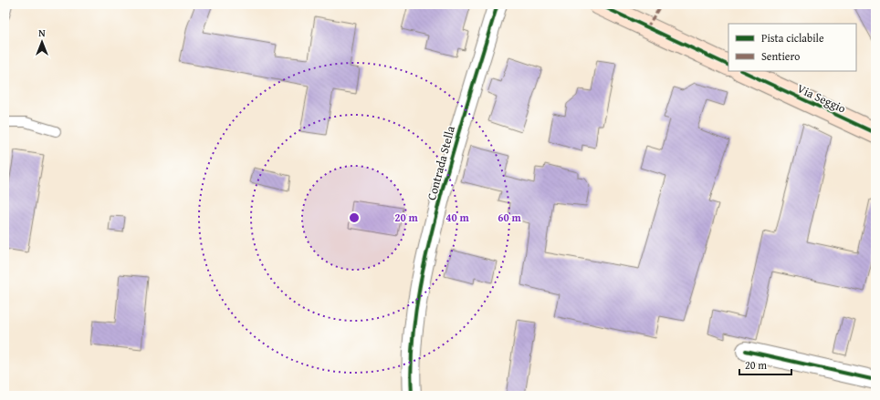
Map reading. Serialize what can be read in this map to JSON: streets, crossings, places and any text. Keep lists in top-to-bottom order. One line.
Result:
{"streets":{"street":["Via Seggio","Contrada Stella"]},"legend":["Pista ciclabile","Sentiero"],"scale_bar":"20 m","north":"top","rings":["20 m","40 m","60 m"]}
